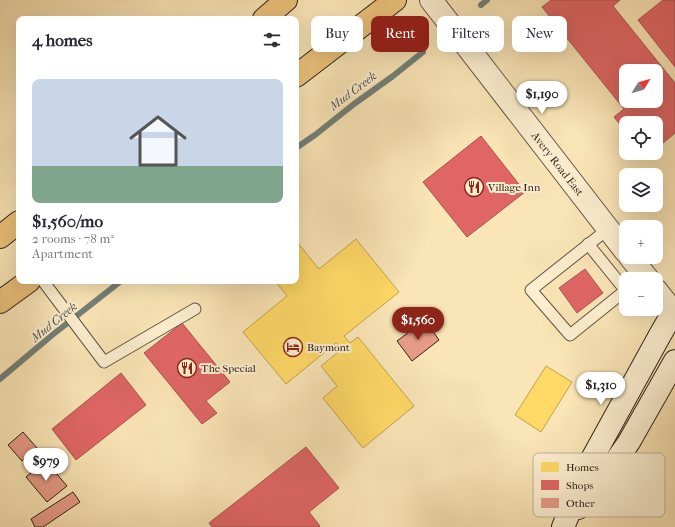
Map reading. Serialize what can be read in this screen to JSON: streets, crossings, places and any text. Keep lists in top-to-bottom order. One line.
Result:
{"streets":{"main road":["Avery Road East"]},"water":["Mud Creek"],"places":{"restaurant":["Village Inn","The Special"],"hotel":["Baymont"]},"legend":["Homes","Shops","Other"],"north":"top right","page":{"chip":["Buy","Rent","Filters","New"],"heading":"4 homes","map_buttons":["+","−"],"list":[{"name":"$1,560/mo","note":"2 rooms · 78 m² · Apartment"}],"price":["$1,190","$1,560","$1,310","$979"]}}
